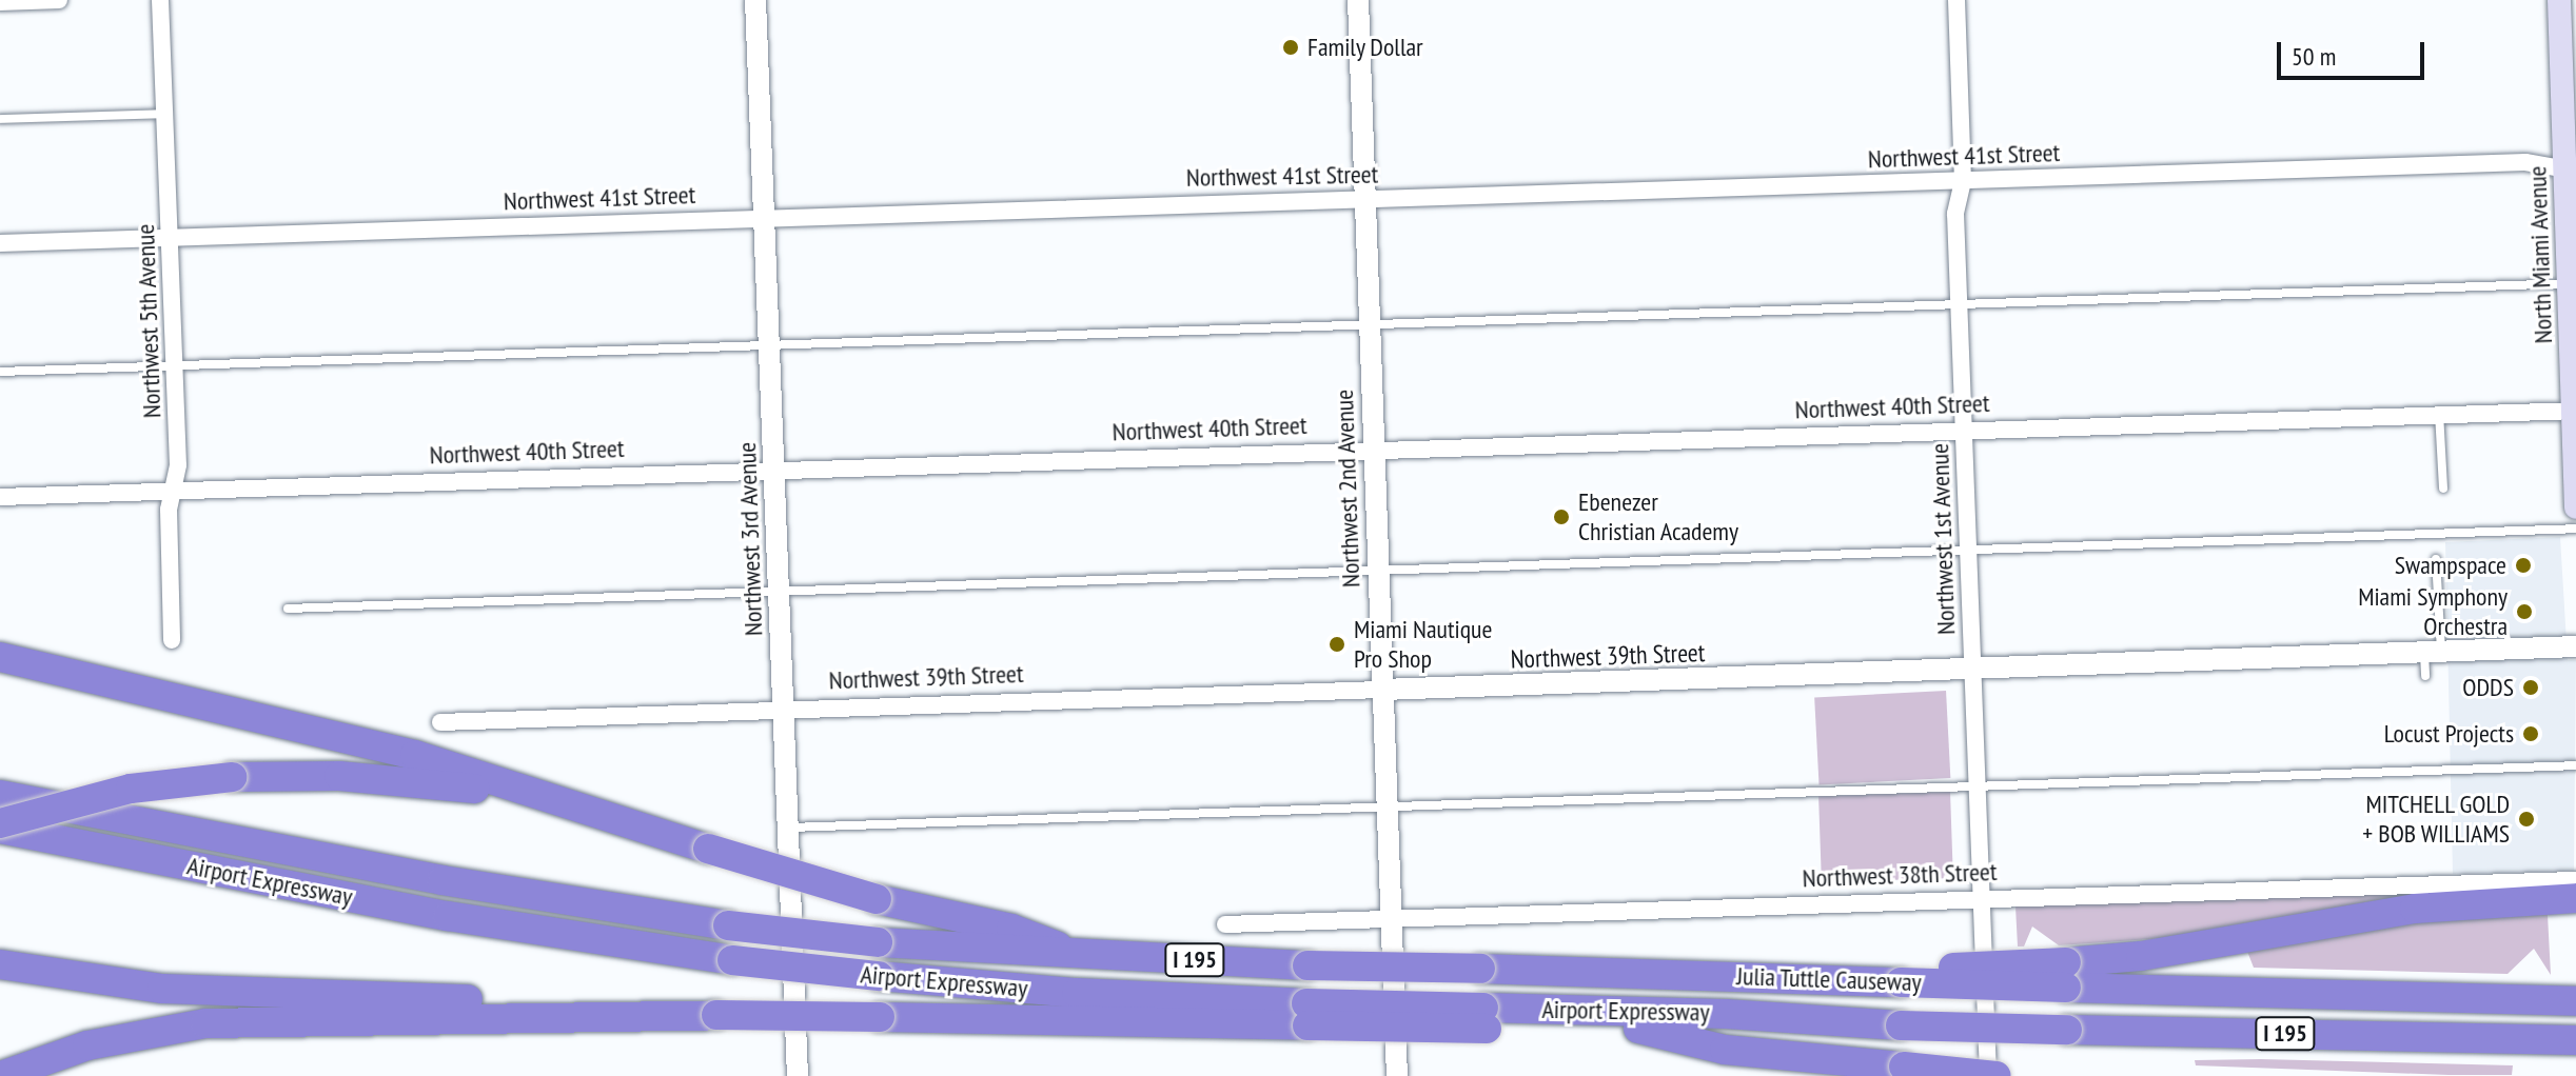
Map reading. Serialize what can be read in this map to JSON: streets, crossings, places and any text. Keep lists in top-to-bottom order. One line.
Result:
{"streets":{"highway":["Airport Expressway","I 195","Julia Tuttle Causeway"],"main road":["North Miami Avenue"],"street":["Northwest 41st Street","Northwest 5th Avenue","Northwest 40th Street","Northwest 2nd Avenue","Northwest 3rd Avenue","Northwest 1st Avenue","Northwest 39th Street","Northwest 38th Street"]},"crossings":[["Northwest 41st Street","North Miami Avenue"],["Northwest 41st Street","Northwest 5th Avenue"],["Northwest 41st Street","Northwest 2nd Avenue"],["Northwest 41st Street","Northwest 3rd Avenue"],["Northwest 41st Street","Northwest 1st Avenue"],["North Miami Avenue","Northwest 40th Street"],["Northwest 5th Avenue","Northwest 40th Street"],["Northwest 40th Street","Northwest 2nd Avenue"],["Northwest 40th Street","Northwest 3rd Avenue"],["Northwest 40th Street","Northwest 1st Avenue"],["Northwest 2nd Avenue","Northwest 39th Street"],["Northwest 2nd Avenue","Northwest 38th Street"],["Northwest 3rd Avenue","Northwest 39th Street"],["Northwest 1st Avenue","Northwest 39th Street"],["Northwest 1st Avenue","Northwest 38th Street"],["Airport Expressway","Julia Tuttle Causeway"]],"places":["Family Dollar","Ebenezer Christian Academy","Swampspace","Miami Symphony Orchestra","Miami Nautique Pro Shop","ODDS","Locust Projects","MITCHELL GOLD + BOB WILLIAMS"],"scale_bar":"50 m"}
